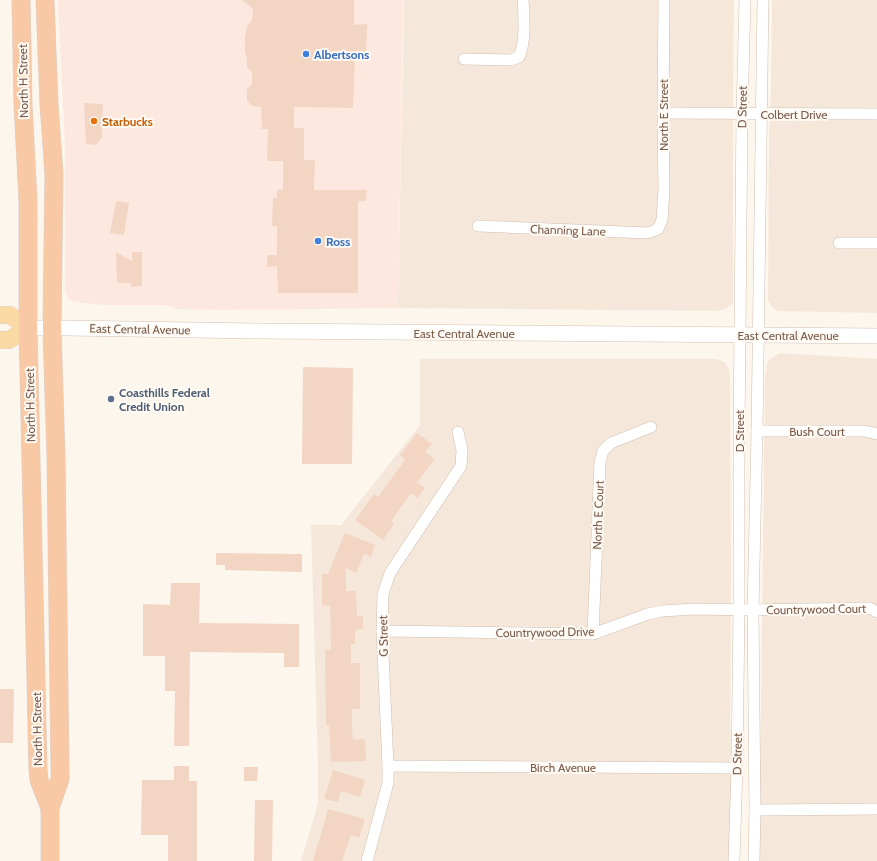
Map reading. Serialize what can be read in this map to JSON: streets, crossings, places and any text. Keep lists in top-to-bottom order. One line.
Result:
{"streets":{"highway":["North H Street"],"main road":["East Central Avenue"],"street":["D Street","Colbert Drive","North E Street","Channing Lane","Bush Court","North E Court","Countrywood Court","Countrywood Drive","G Street","Birch Avenue"]},"crossings":[["North H Street","East Central Avenue"],["D Street","Colbert Drive"],["D Street","East Central Avenue"],["D Street","Bush Court"],["D Street","Countrywood Court"],["D Street","Countrywood Drive"],["D Street","Birch Avenue"],["Colbert Drive","North E Street"],["North E Street","Channing Lane"],["North E Court","Countrywood Drive"],["Countrywood Court","Countrywood Drive"],["Countrywood Drive","G Street"],["G Street","Birch Avenue"]],"places":["Albertsons","Starbucks","Ross","Coasthills Federal Credit Union"]}
